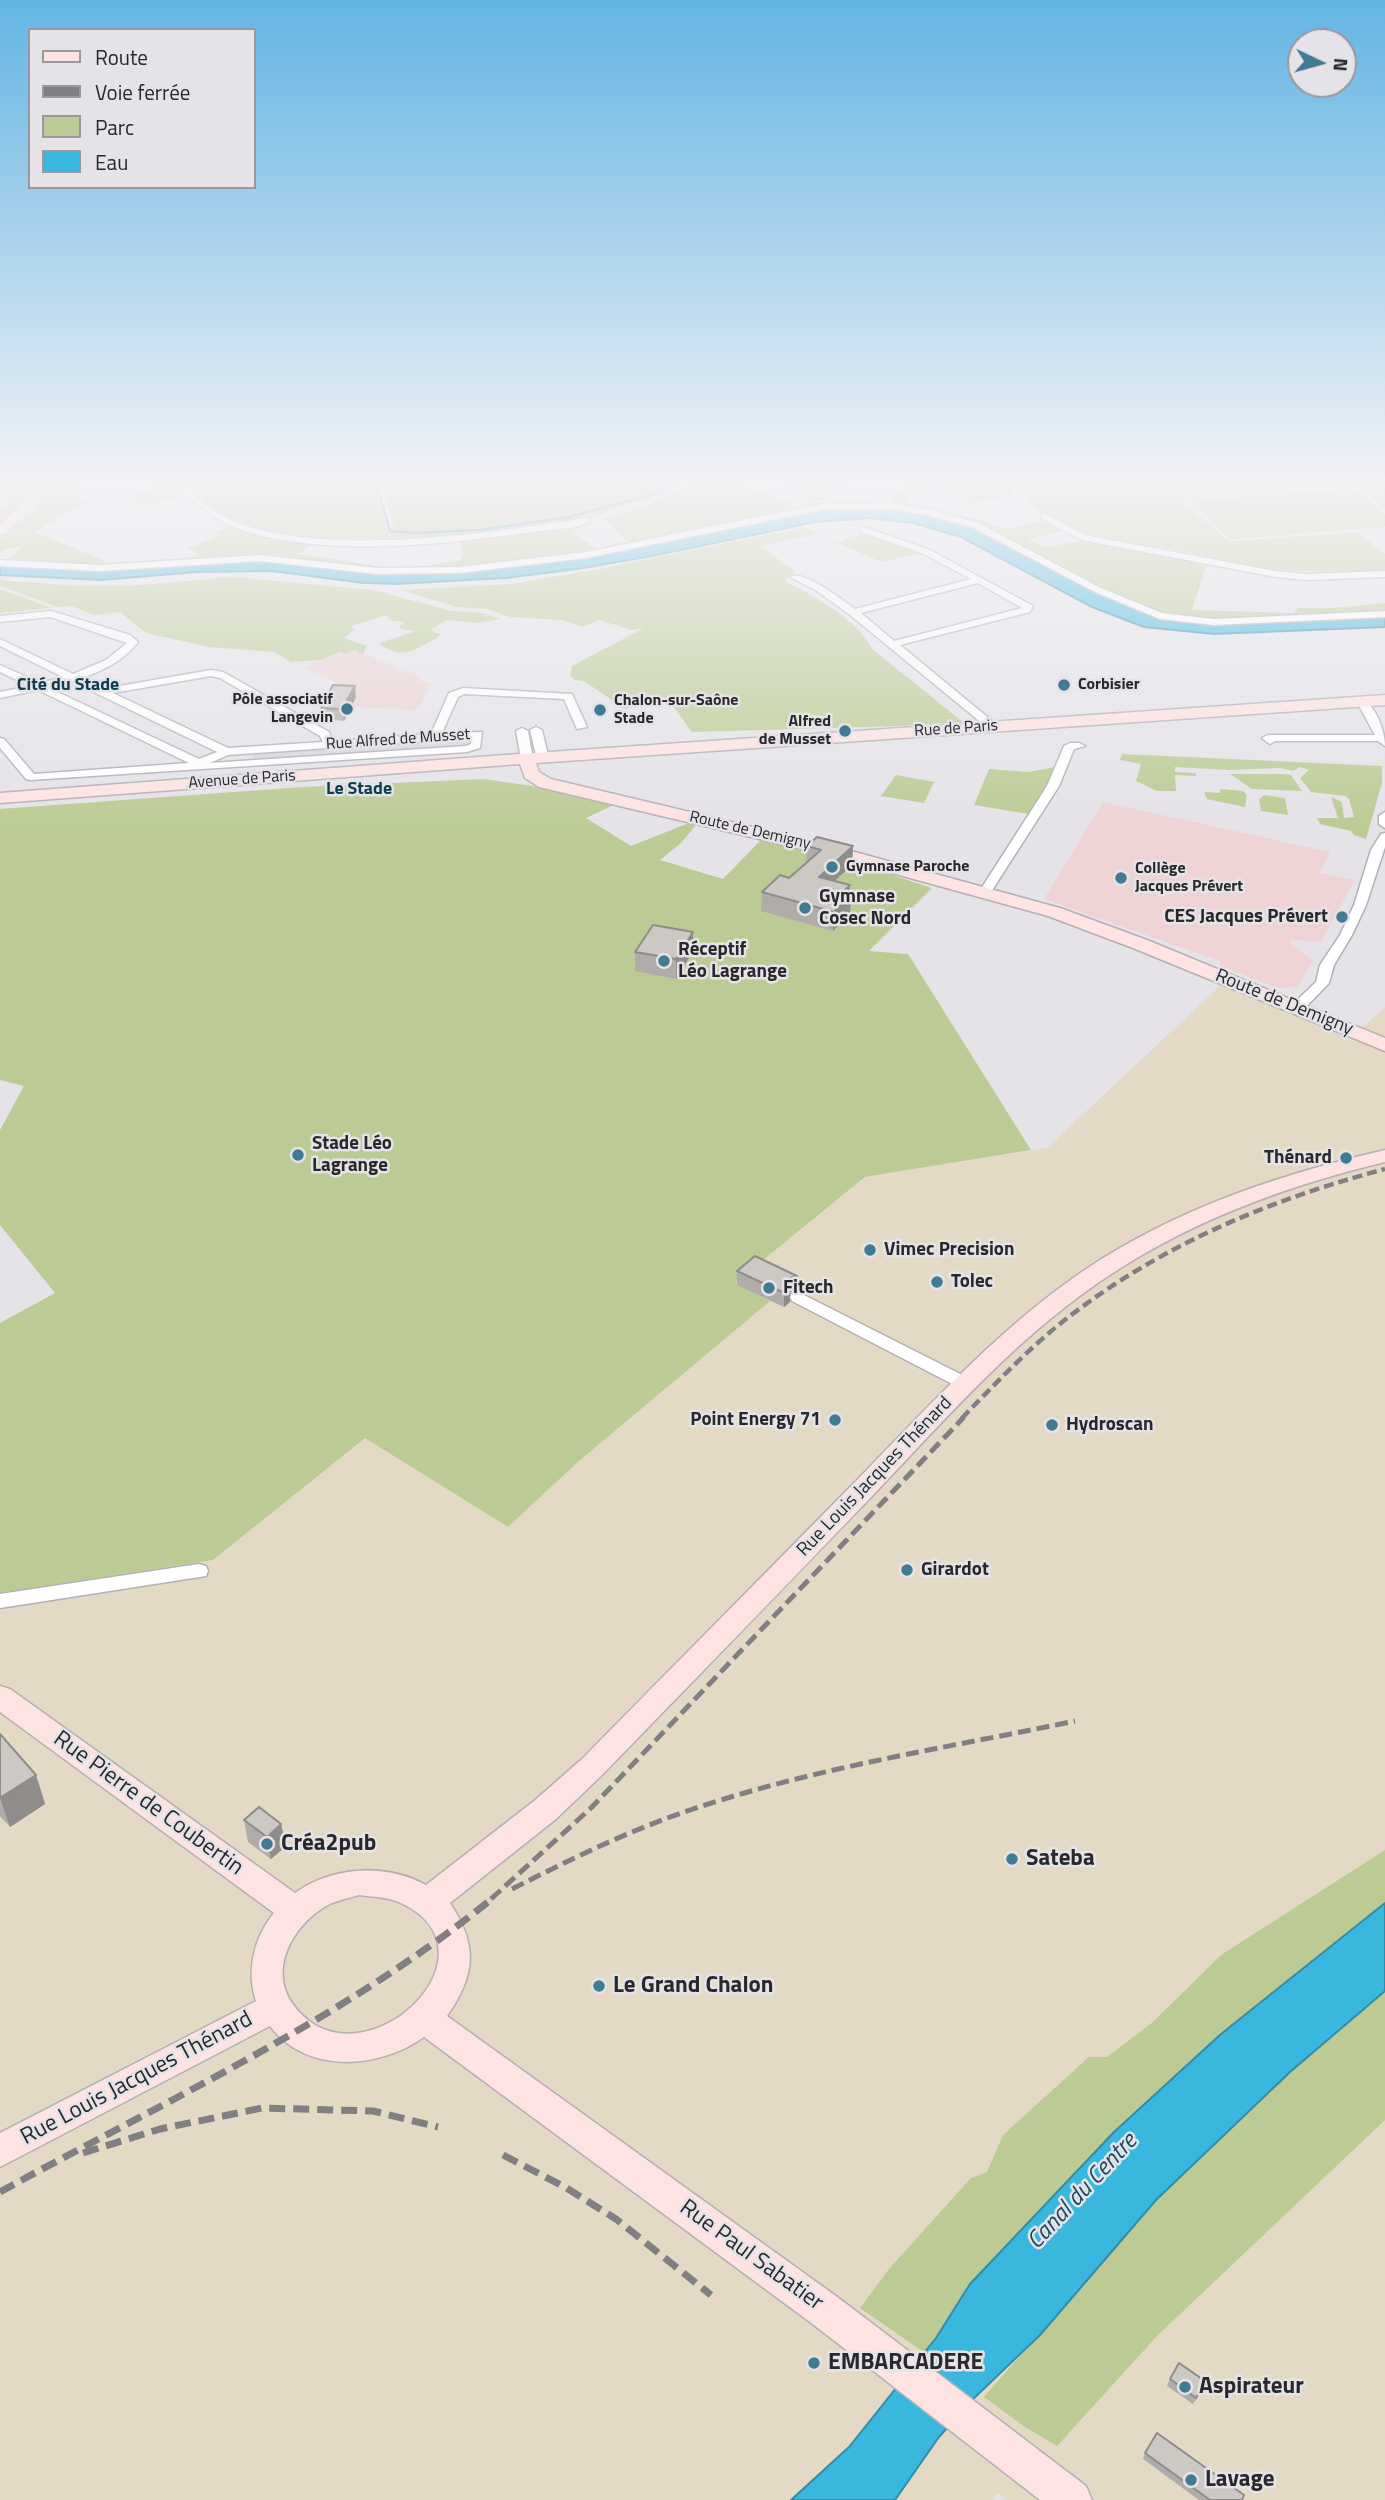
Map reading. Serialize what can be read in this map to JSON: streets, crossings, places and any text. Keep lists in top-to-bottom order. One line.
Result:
{"streets":{"main road":["Rue de Paris","Avenue de Paris","Route de Demigny","Rue Louis Jacques Thénard","Rue Pierre de Coubertin","Rue Paul Sabatier"],"street":["Rue Alfred de Musset"]},"crossings":[["Rue de Paris","Avenue de Paris"],["Rue de Paris","Route de Demigny"],["Avenue de Paris","Route de Demigny"],["Rue Louis Jacques Thénard","Rue Pierre de Coubertin"],["Rue Louis Jacques Thénard","Rue Paul Sabatier"],["Rue Pierre de Coubertin","Rue Paul Sabatier"]],"districts":["Cité du Stade","Le Stade"],"water":["Canal du Centre"],"places":["Corbisier","Pôle associatif Langevin","Chalon-sur-Saône Stade","Alfred de Musset","Gymnase Paroche","Collège Jacques Prévert","Gymnase Cosec Nord","CES Jacques Prévert","Réceptif Léo Lagrange","Stade Léo Lagrange","Thénard","Vimec Precision","Tolec","Fitech","Point Energy 71","Hydroscan","Girardot","Créa2pub","Sateba","Le Grand Chalon","EMBARCADERE","Aspirateur","Lavage"],"legend":["Route","Voie ferrée","Parc","Eau"],"north":"right"}
